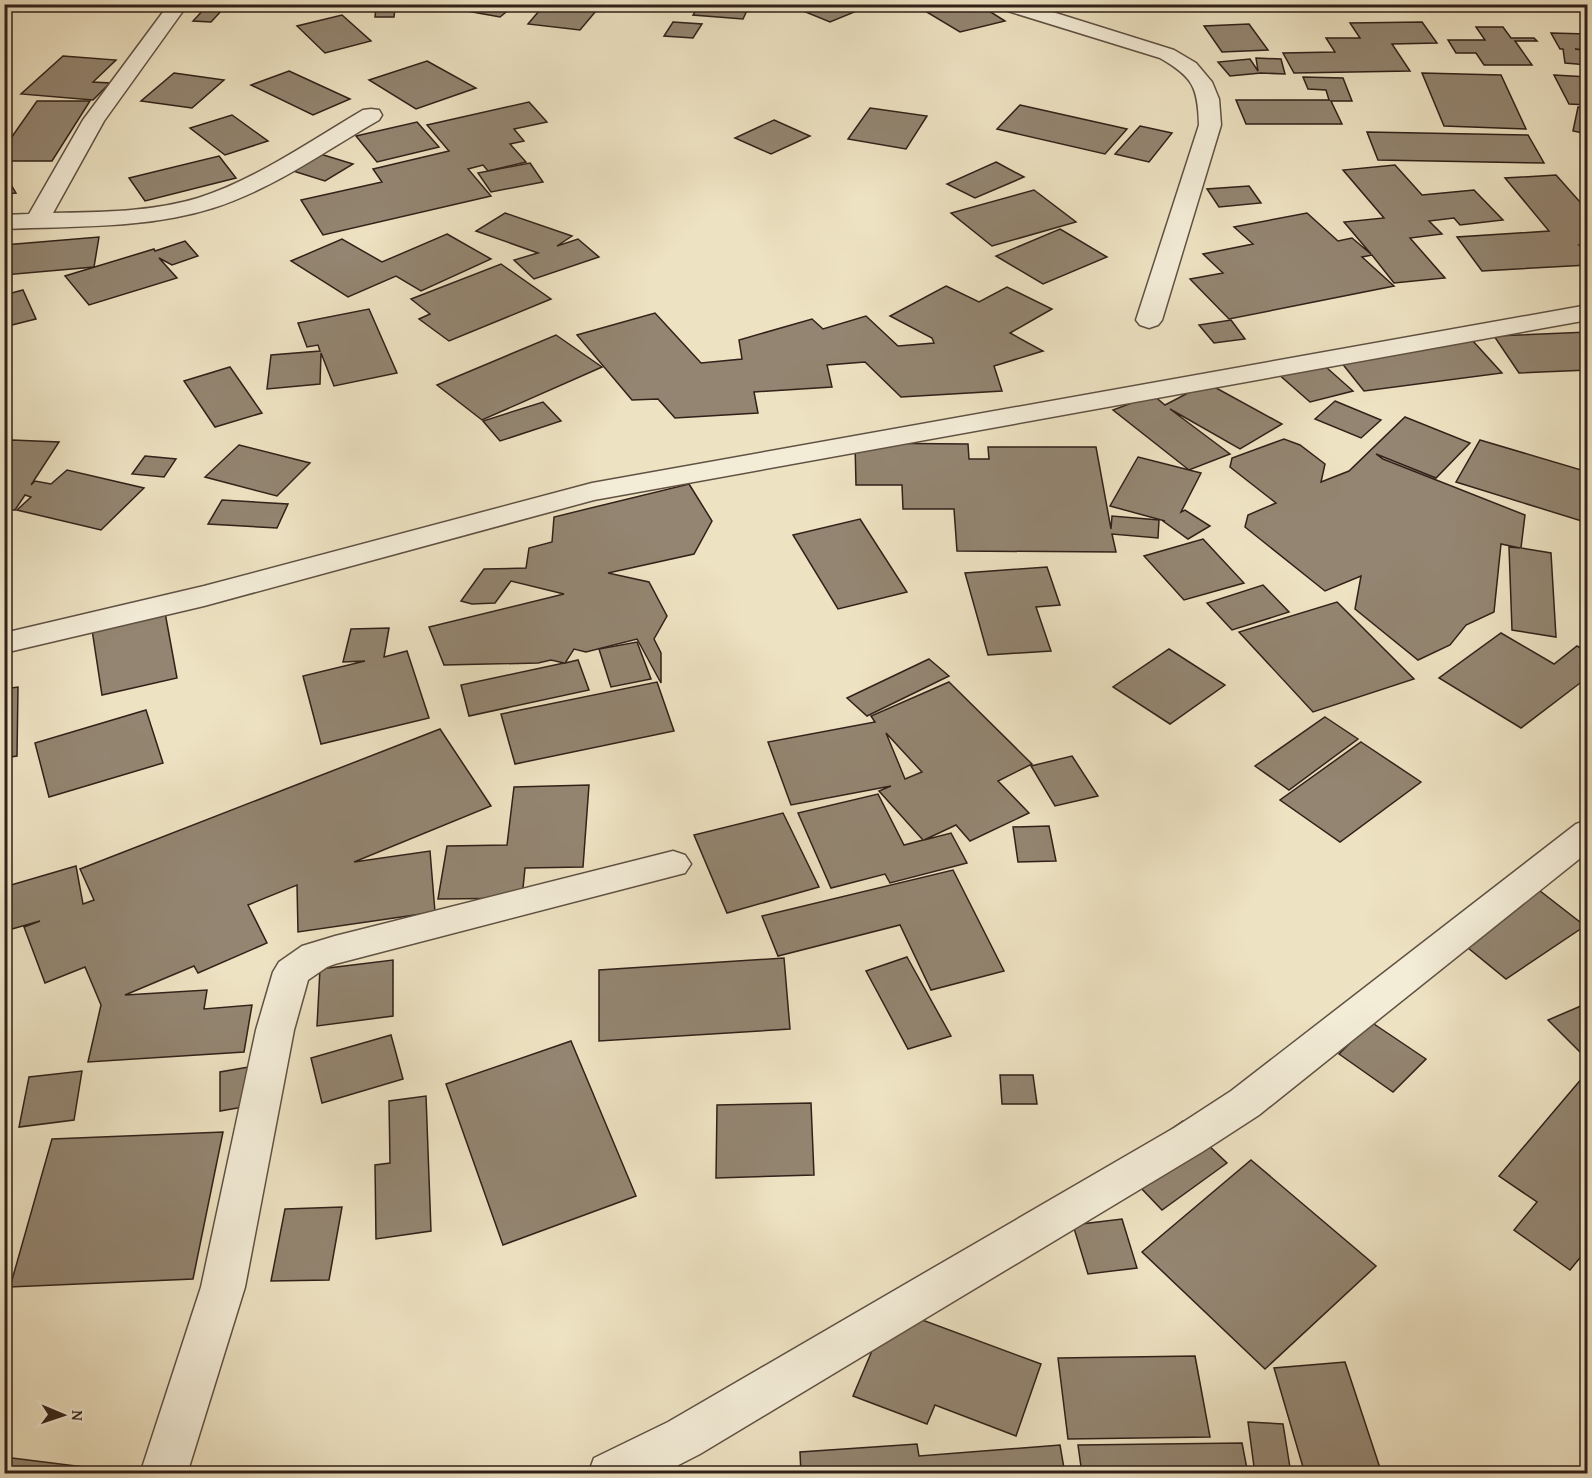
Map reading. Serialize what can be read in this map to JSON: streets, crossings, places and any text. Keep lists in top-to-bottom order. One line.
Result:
{"north":"right"}
